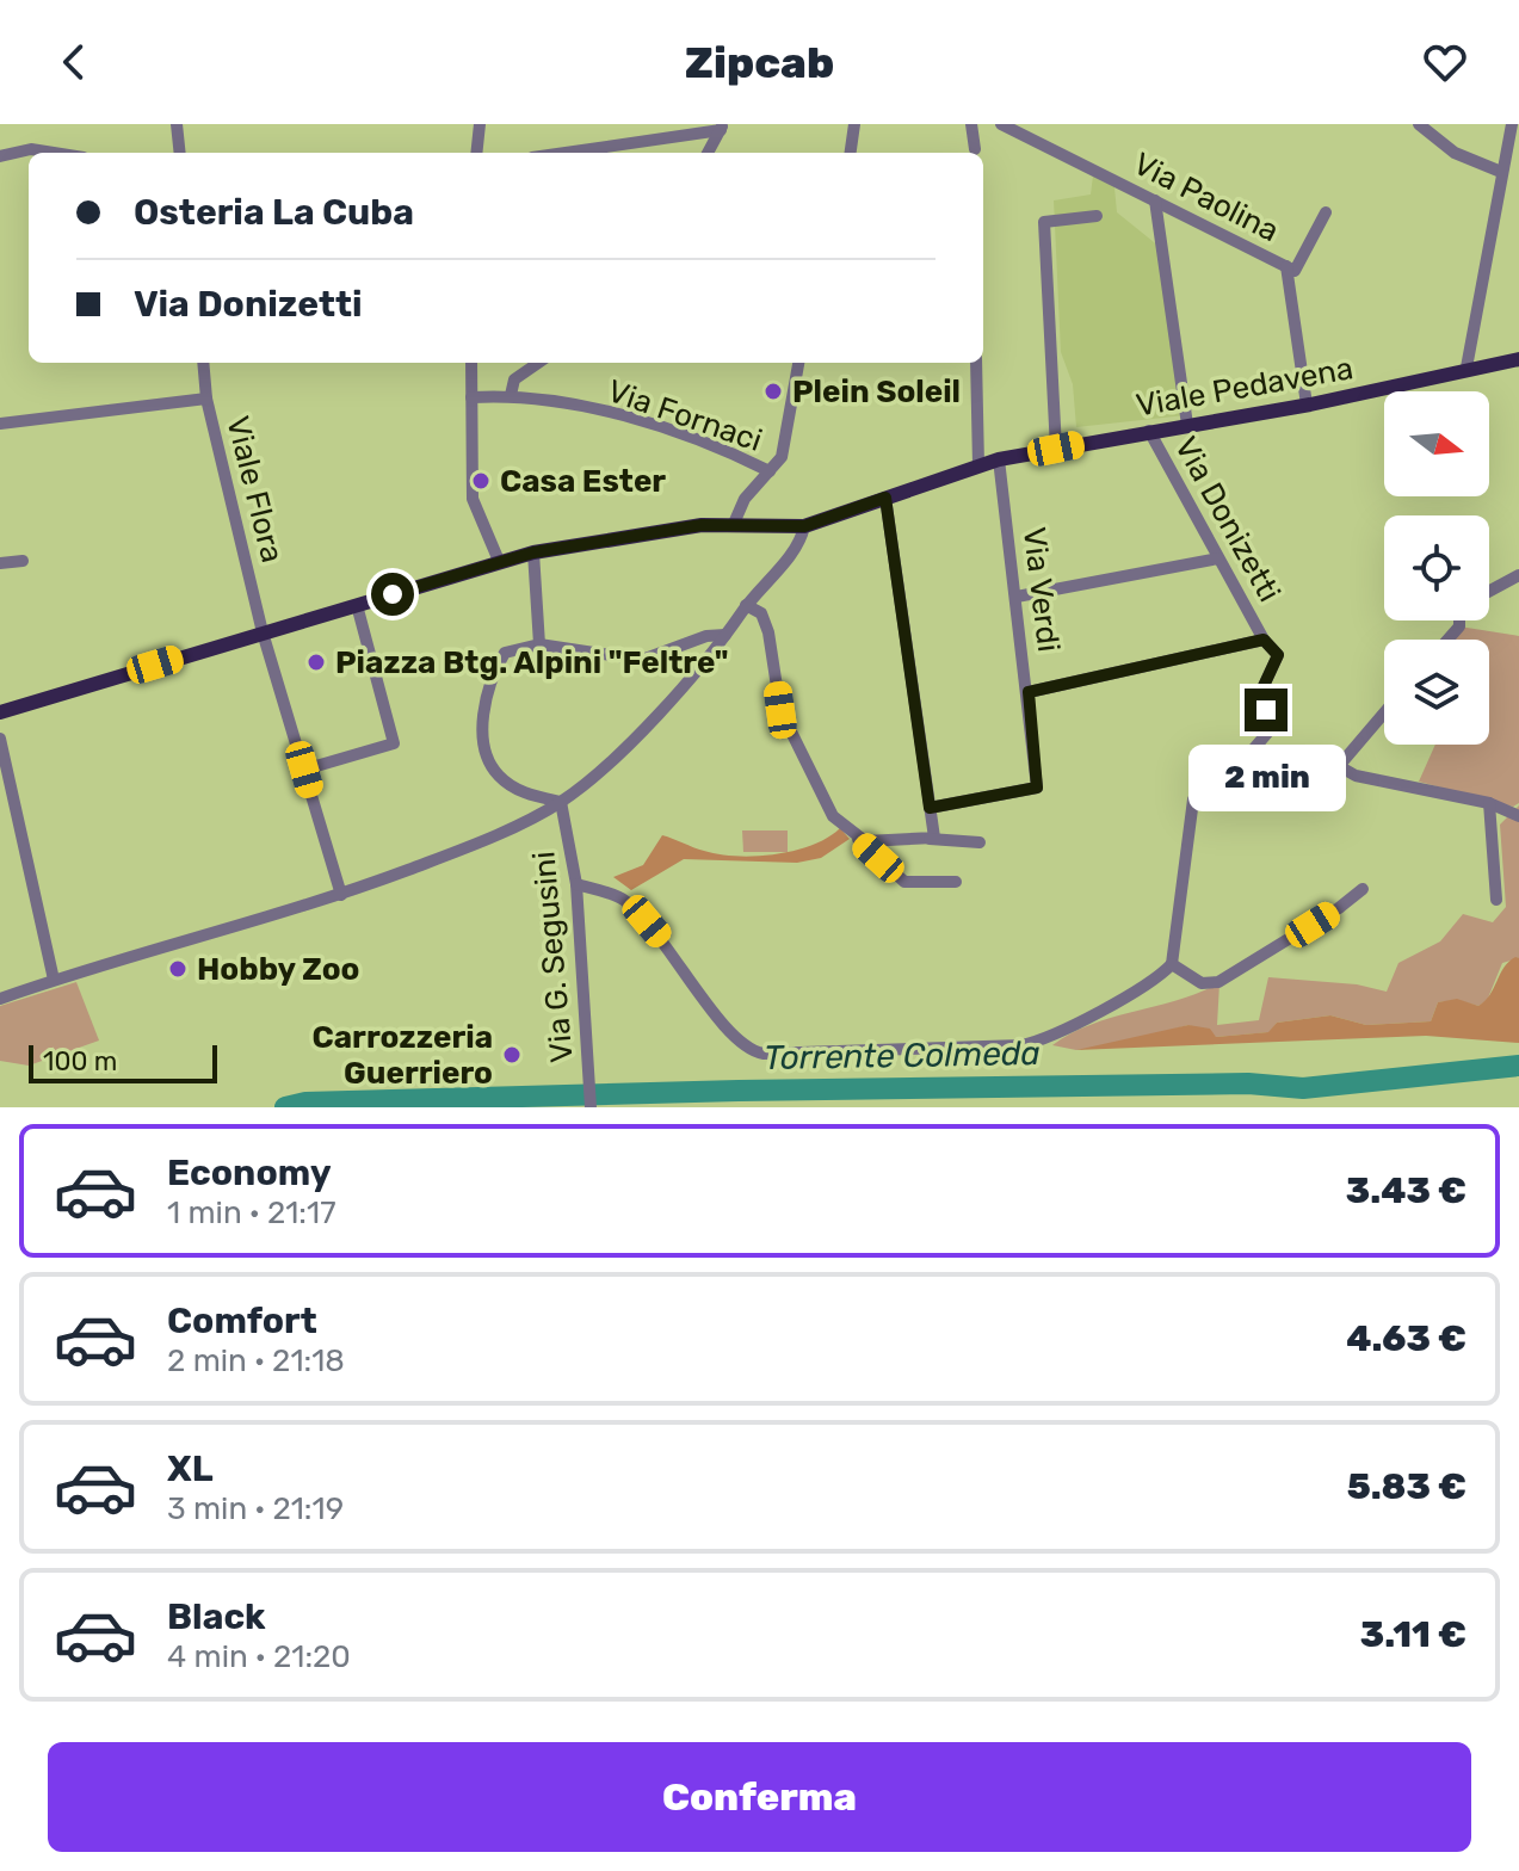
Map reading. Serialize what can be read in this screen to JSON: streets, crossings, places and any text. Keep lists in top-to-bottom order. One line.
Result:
{"streets":{"main road":["Viale Pedavena"],"street":["Via Paolina","Via Fornaci","Viale Flora","Via Donizetti","Via Verdi","Via G. Segusini"]},"crossings":[["Via Paolina","Viale Pedavena"],["Viale Pedavena","Viale Flora"],["Viale Pedavena","Via Donizetti"],["Viale Pedavena","Via Verdi"]],"water":["Torrente Colmeda"],"places":["Plein Soleil","Casa Ester","Piazza Btg. Alpini \"Feltre\"","Hobby Zoo","Carrozzeria Guerriero"],"scale_bar":"100 m","north":"right","page":{"header":"Zipcab","banner":["Osteria La Cuba","Via Donizetti"],"bubble":"2 min","scale":"100 m","list":[{"name":"Economy","note":"1 min · 21:17","value":"3.43 €"},{"name":"Comfort","note":"2 min · 21:18","value":"4.63 €"},{"name":"XL","note":"3 min · 21:19","value":"5.83 €"},{"name":"Black","note":"4 min · 21:20","value":"3.11 €"}],"buttons":"Conferma"}}
